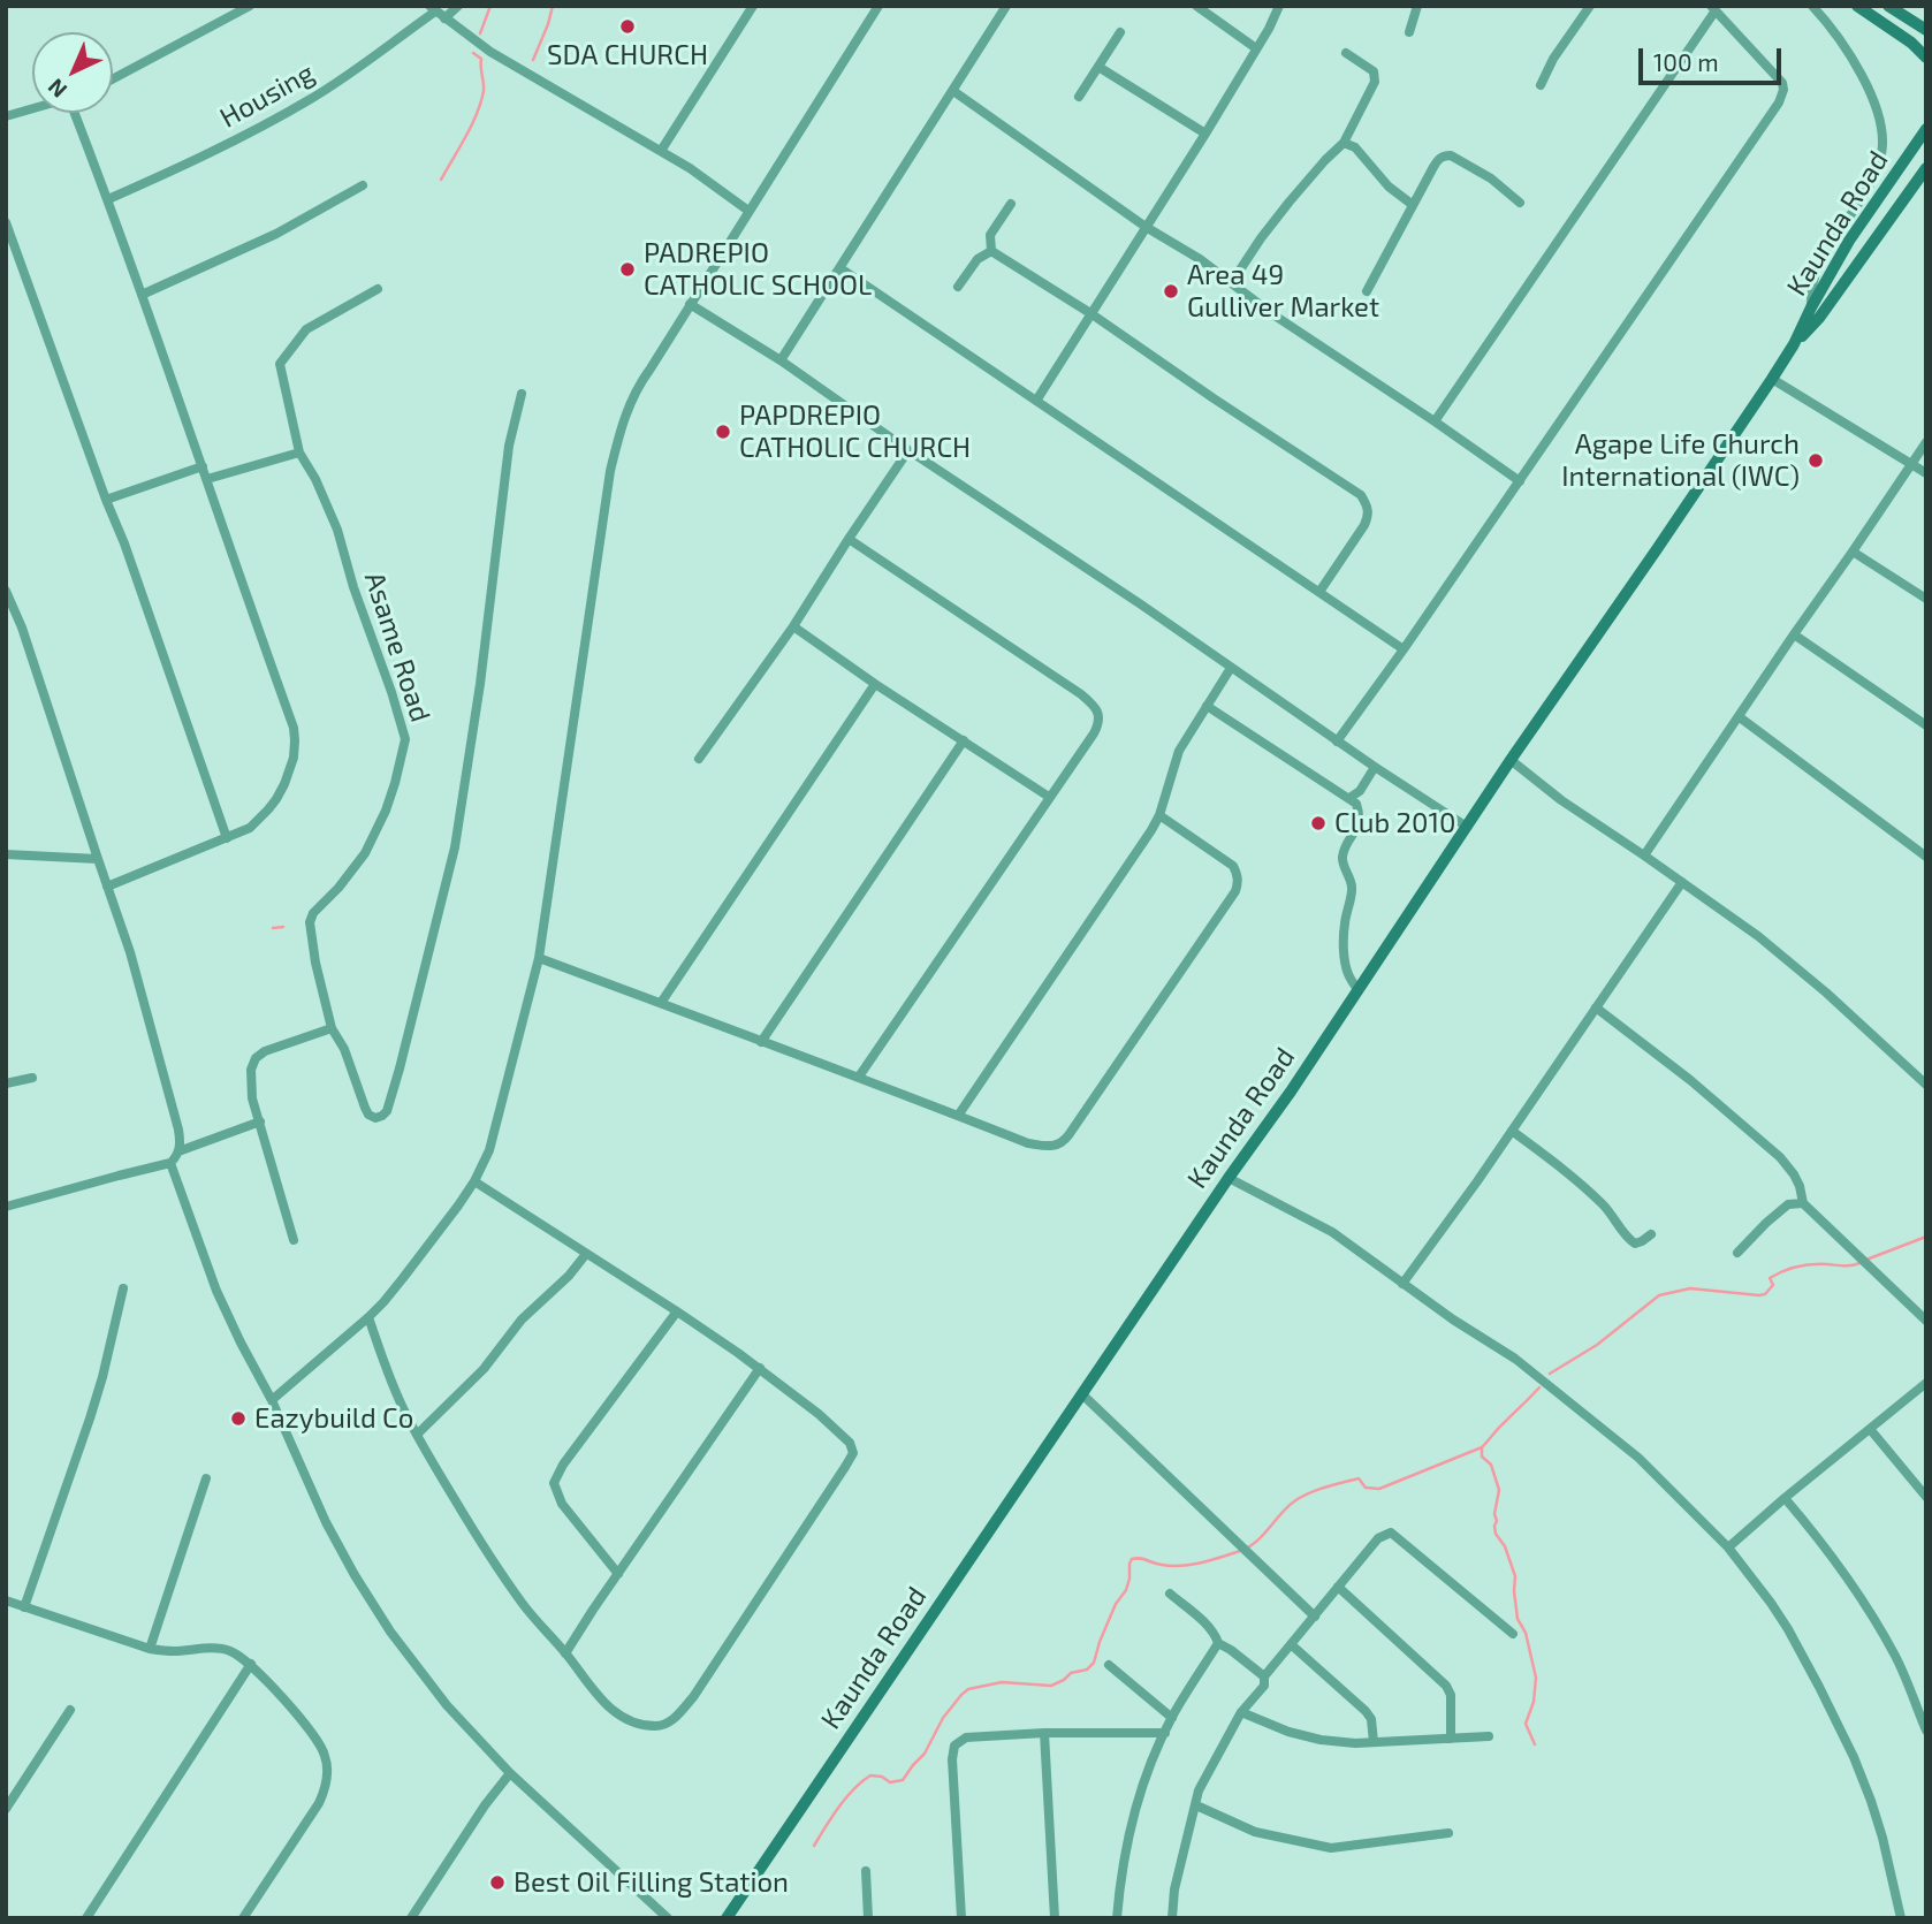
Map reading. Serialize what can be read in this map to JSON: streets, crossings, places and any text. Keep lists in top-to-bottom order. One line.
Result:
{"streets":{"main road":["Kaunda Road"],"street":["Housing","Asame Road"]},"places":["SDA CHURCH","PADREPIO CATHOLIC SCHOOL","Area 49 Gulliver Market","PAPDREPIO CATHOLIC CHURCH","Agape Life Church International (IWC)","Club 2010","Eazybuild Co","Best Oil Filling Station"],"scale_bar":"100 m","north":"bottom left"}
